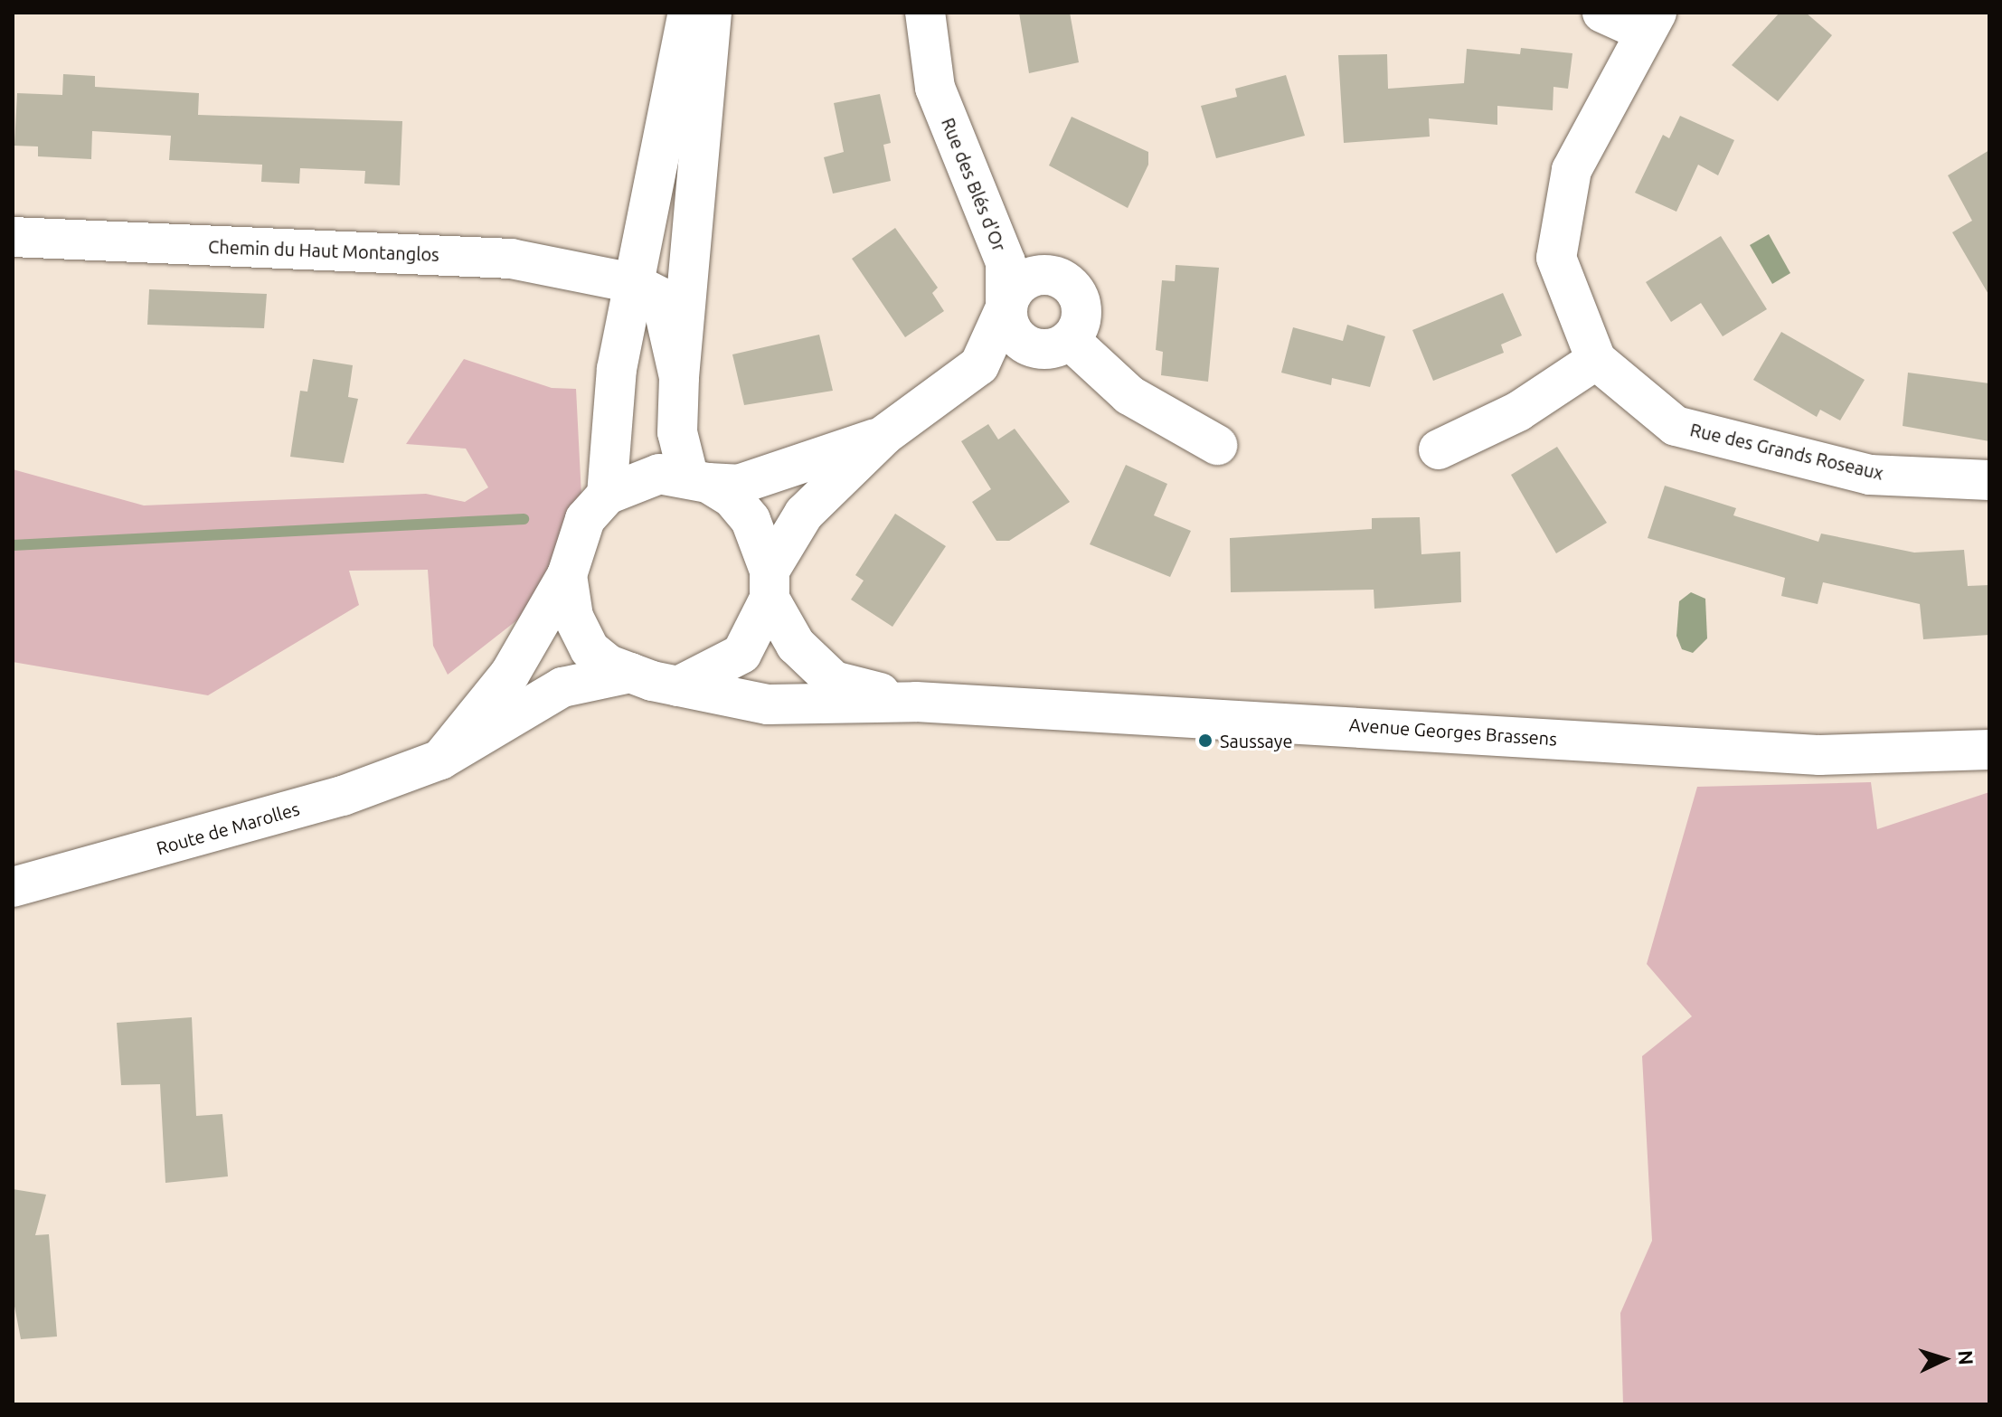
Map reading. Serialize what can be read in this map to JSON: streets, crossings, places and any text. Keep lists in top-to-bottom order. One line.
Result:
{"streets":{"street":["Rue des Blés d'Or","Chemin du Haut Montanglos","Rue des Grands Roseaux","Avenue Georges Brassens","Route de Marolles"]},"crossings":[["Rue des Blés d'Or","Avenue Georges Brassens"],["Rue des Blés d'Or","Route de Marolles"],["Avenue Georges Brassens","Route de Marolles"]],"places":["Saussaye"],"north":"right"}
